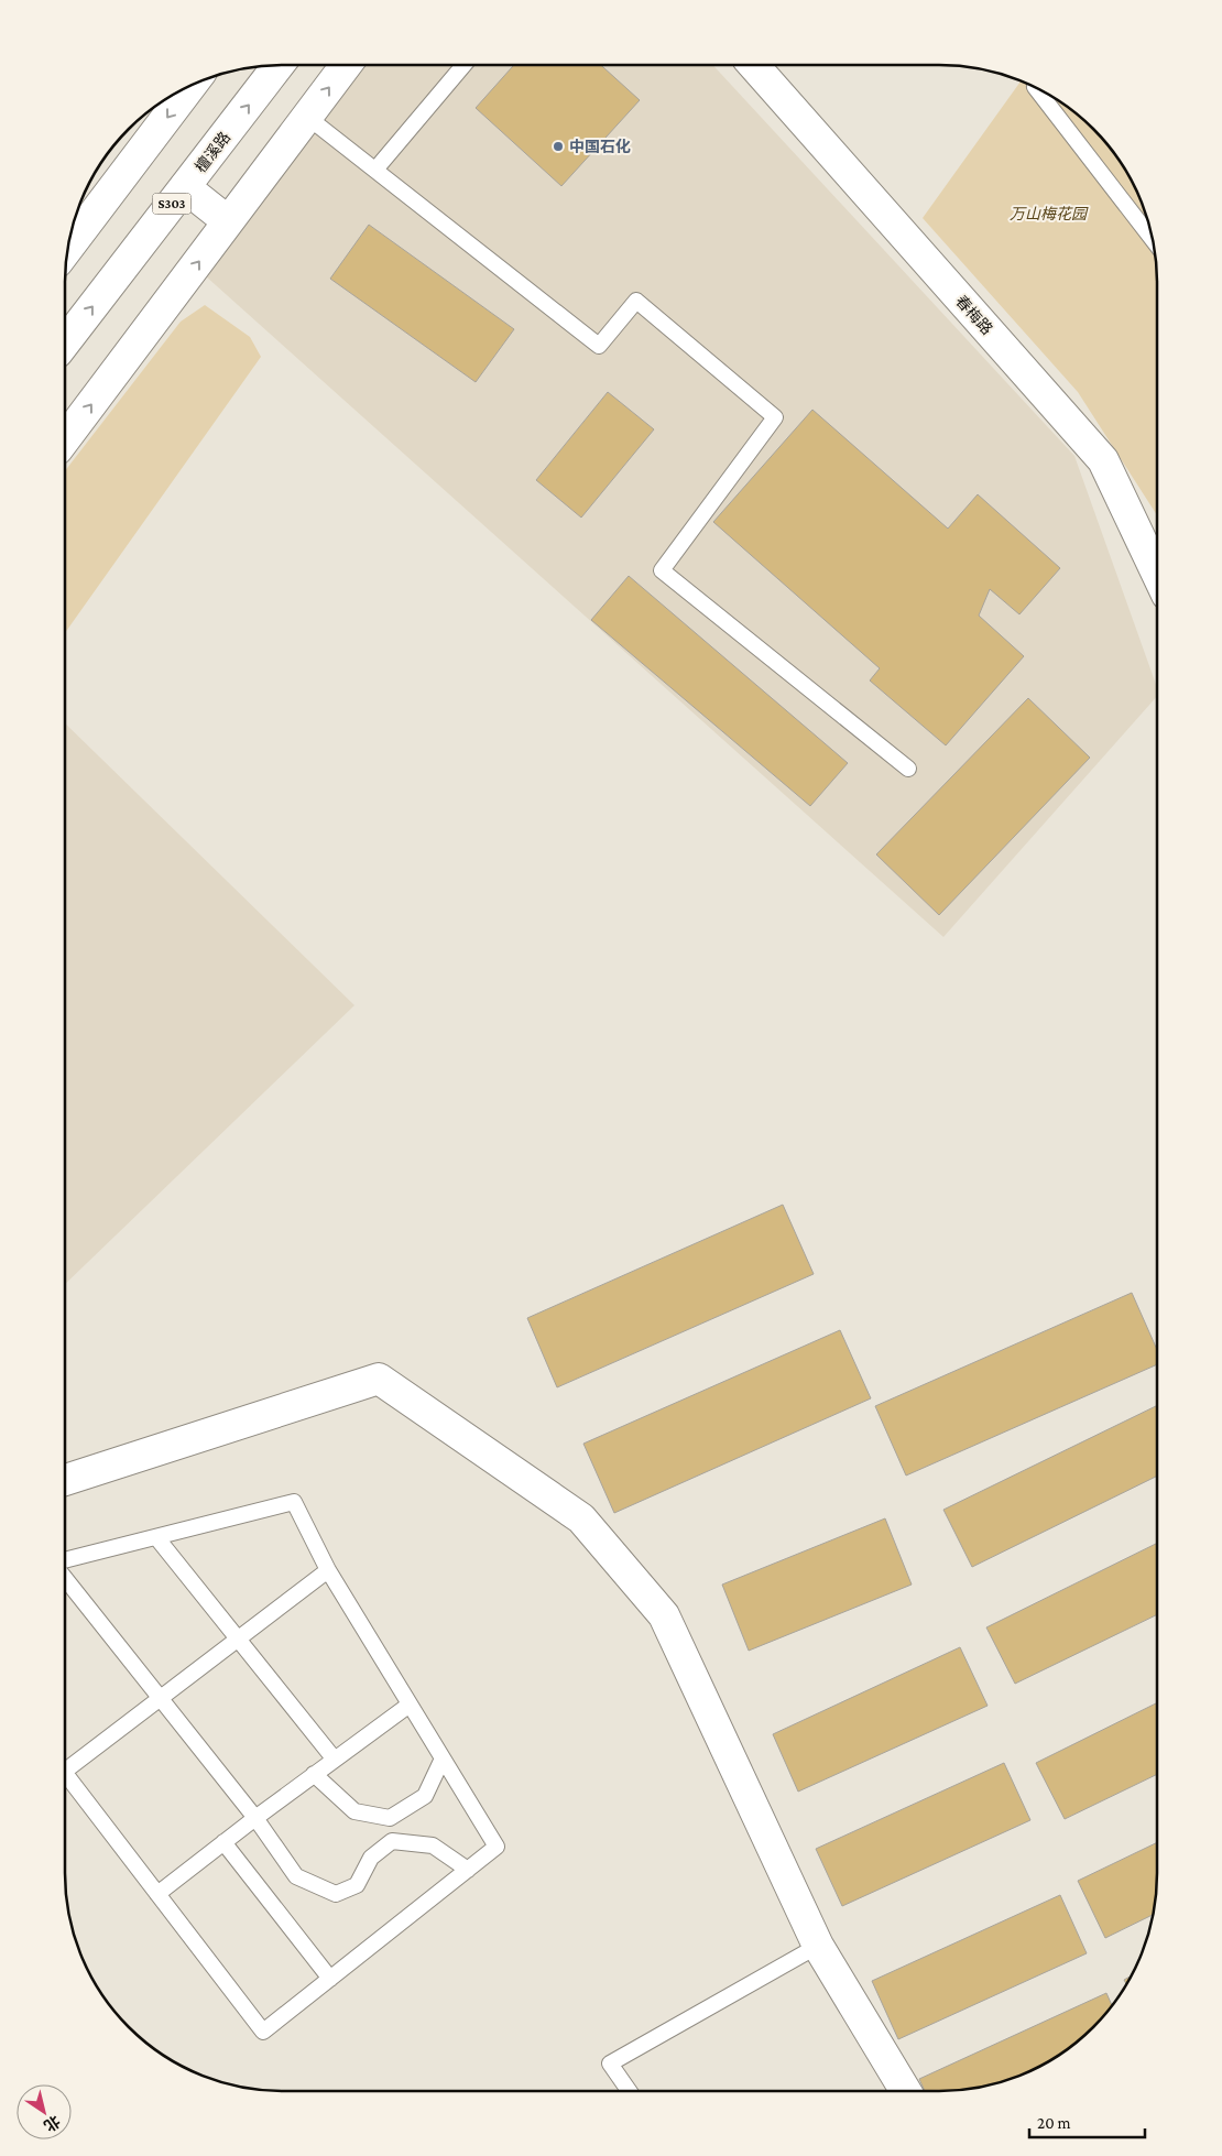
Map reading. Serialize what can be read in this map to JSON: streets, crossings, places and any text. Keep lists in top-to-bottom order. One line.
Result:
{"streets":{"street":["檀溪路","S303","春梅路"]},"parks":["万山梅花园"],"places":["中国石化"],"scale_bar":"20 m","north":"bottom right"}
